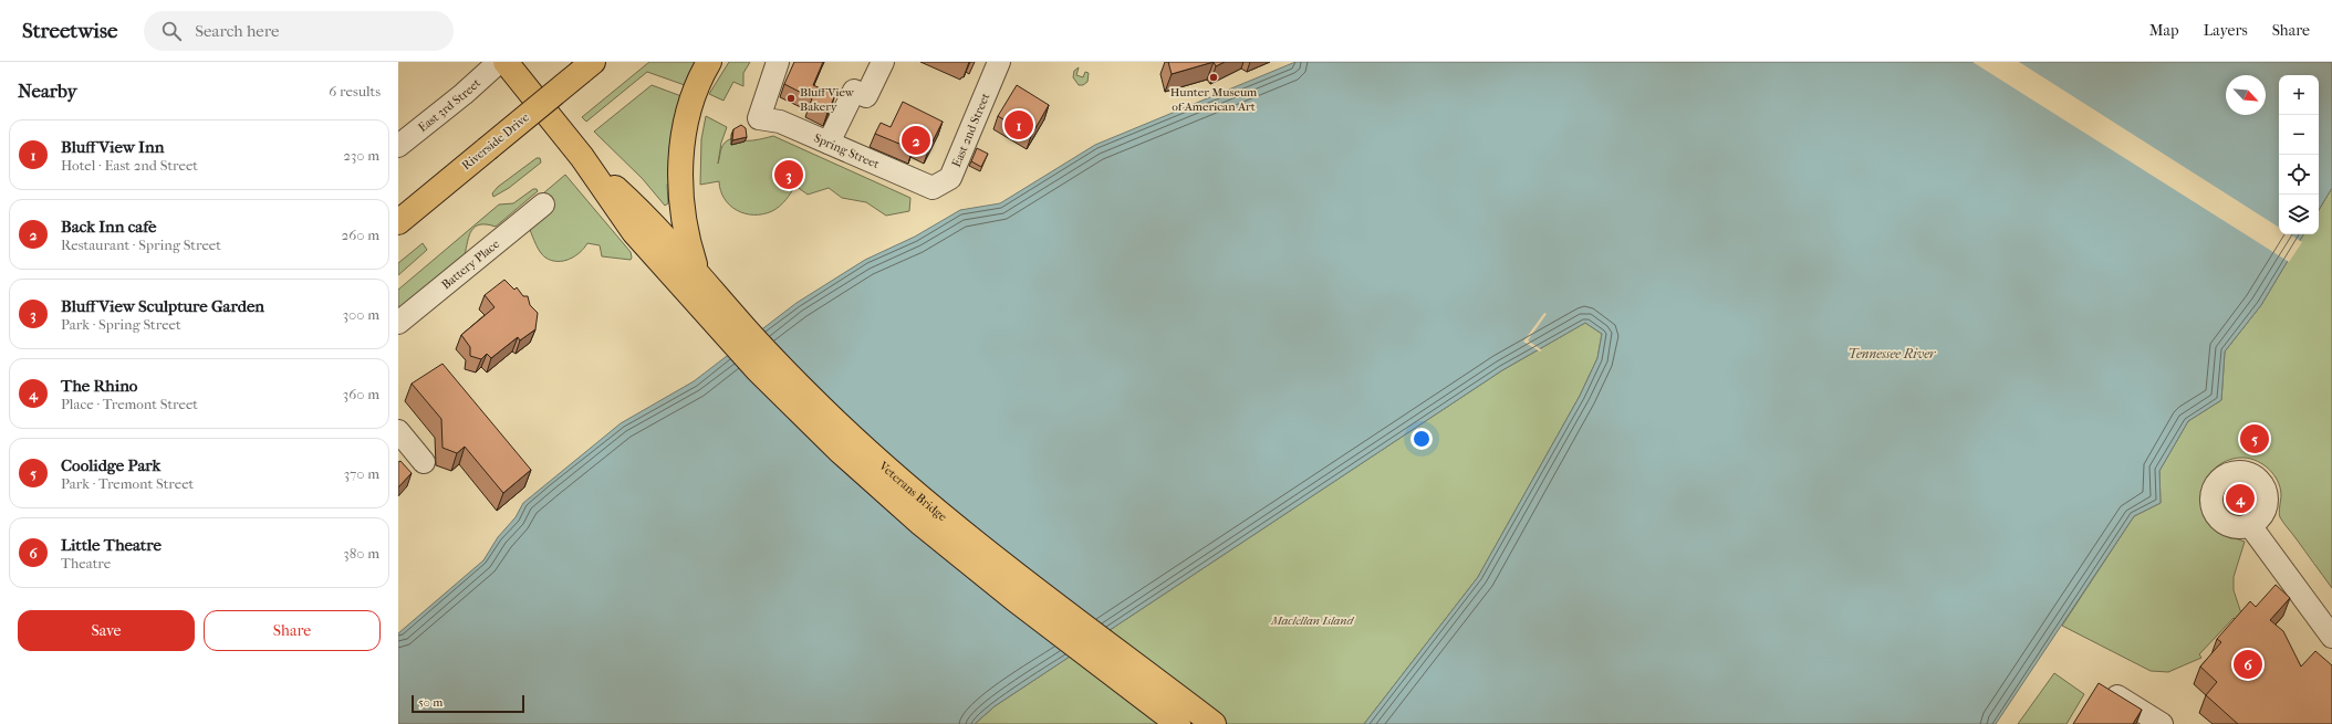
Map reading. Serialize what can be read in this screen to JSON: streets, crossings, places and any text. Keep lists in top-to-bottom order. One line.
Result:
{"streets":{"main road":["Riverside Drive","Veterans Bridge"],"street":["East 3rd Street","East 2nd Street","Spring Street","Battery Place"]},"crossings":[["East 2nd Street","Spring Street"]],"water":["Tennessee River"],"parks":["Maclellan Island"],"places":["Hunter Museum of American Art","Bluff View Bakery"],"scale_bar":"50 m","north":"bottom right","page":{"header":"Streetwise","search":"Search here","nav":["Map","Layers","Share"],"heading":["Nearby","6 results"],"map_buttons":["+","−"],"pins":["1","2","3","5","4","6"],"list":[{"mark":"1","name":"Bluff View Inn","note":"Hotel · East 2nd Street","value":"230 m"},{"mark":"2","name":"Back Inn cafe","note":"Restaurant · Spring Street","value":"260 m"},{"mark":"3","name":"Bluff View Sculpture Garden","note":"Park · Spring Street","value":"300 m"},{"mark":"4","name":"The Rhino","note":"Place · Tremont Street","value":"360 m"},{"mark":"5","name":"Coolidge Park","note":"Park · Tremont Street","value":"370 m"},{"mark":"6","name":"Little Theatre","note":"Theatre","value":"380 m"}],"buttons":["Save","Share"],"scale":"50 m"}}
